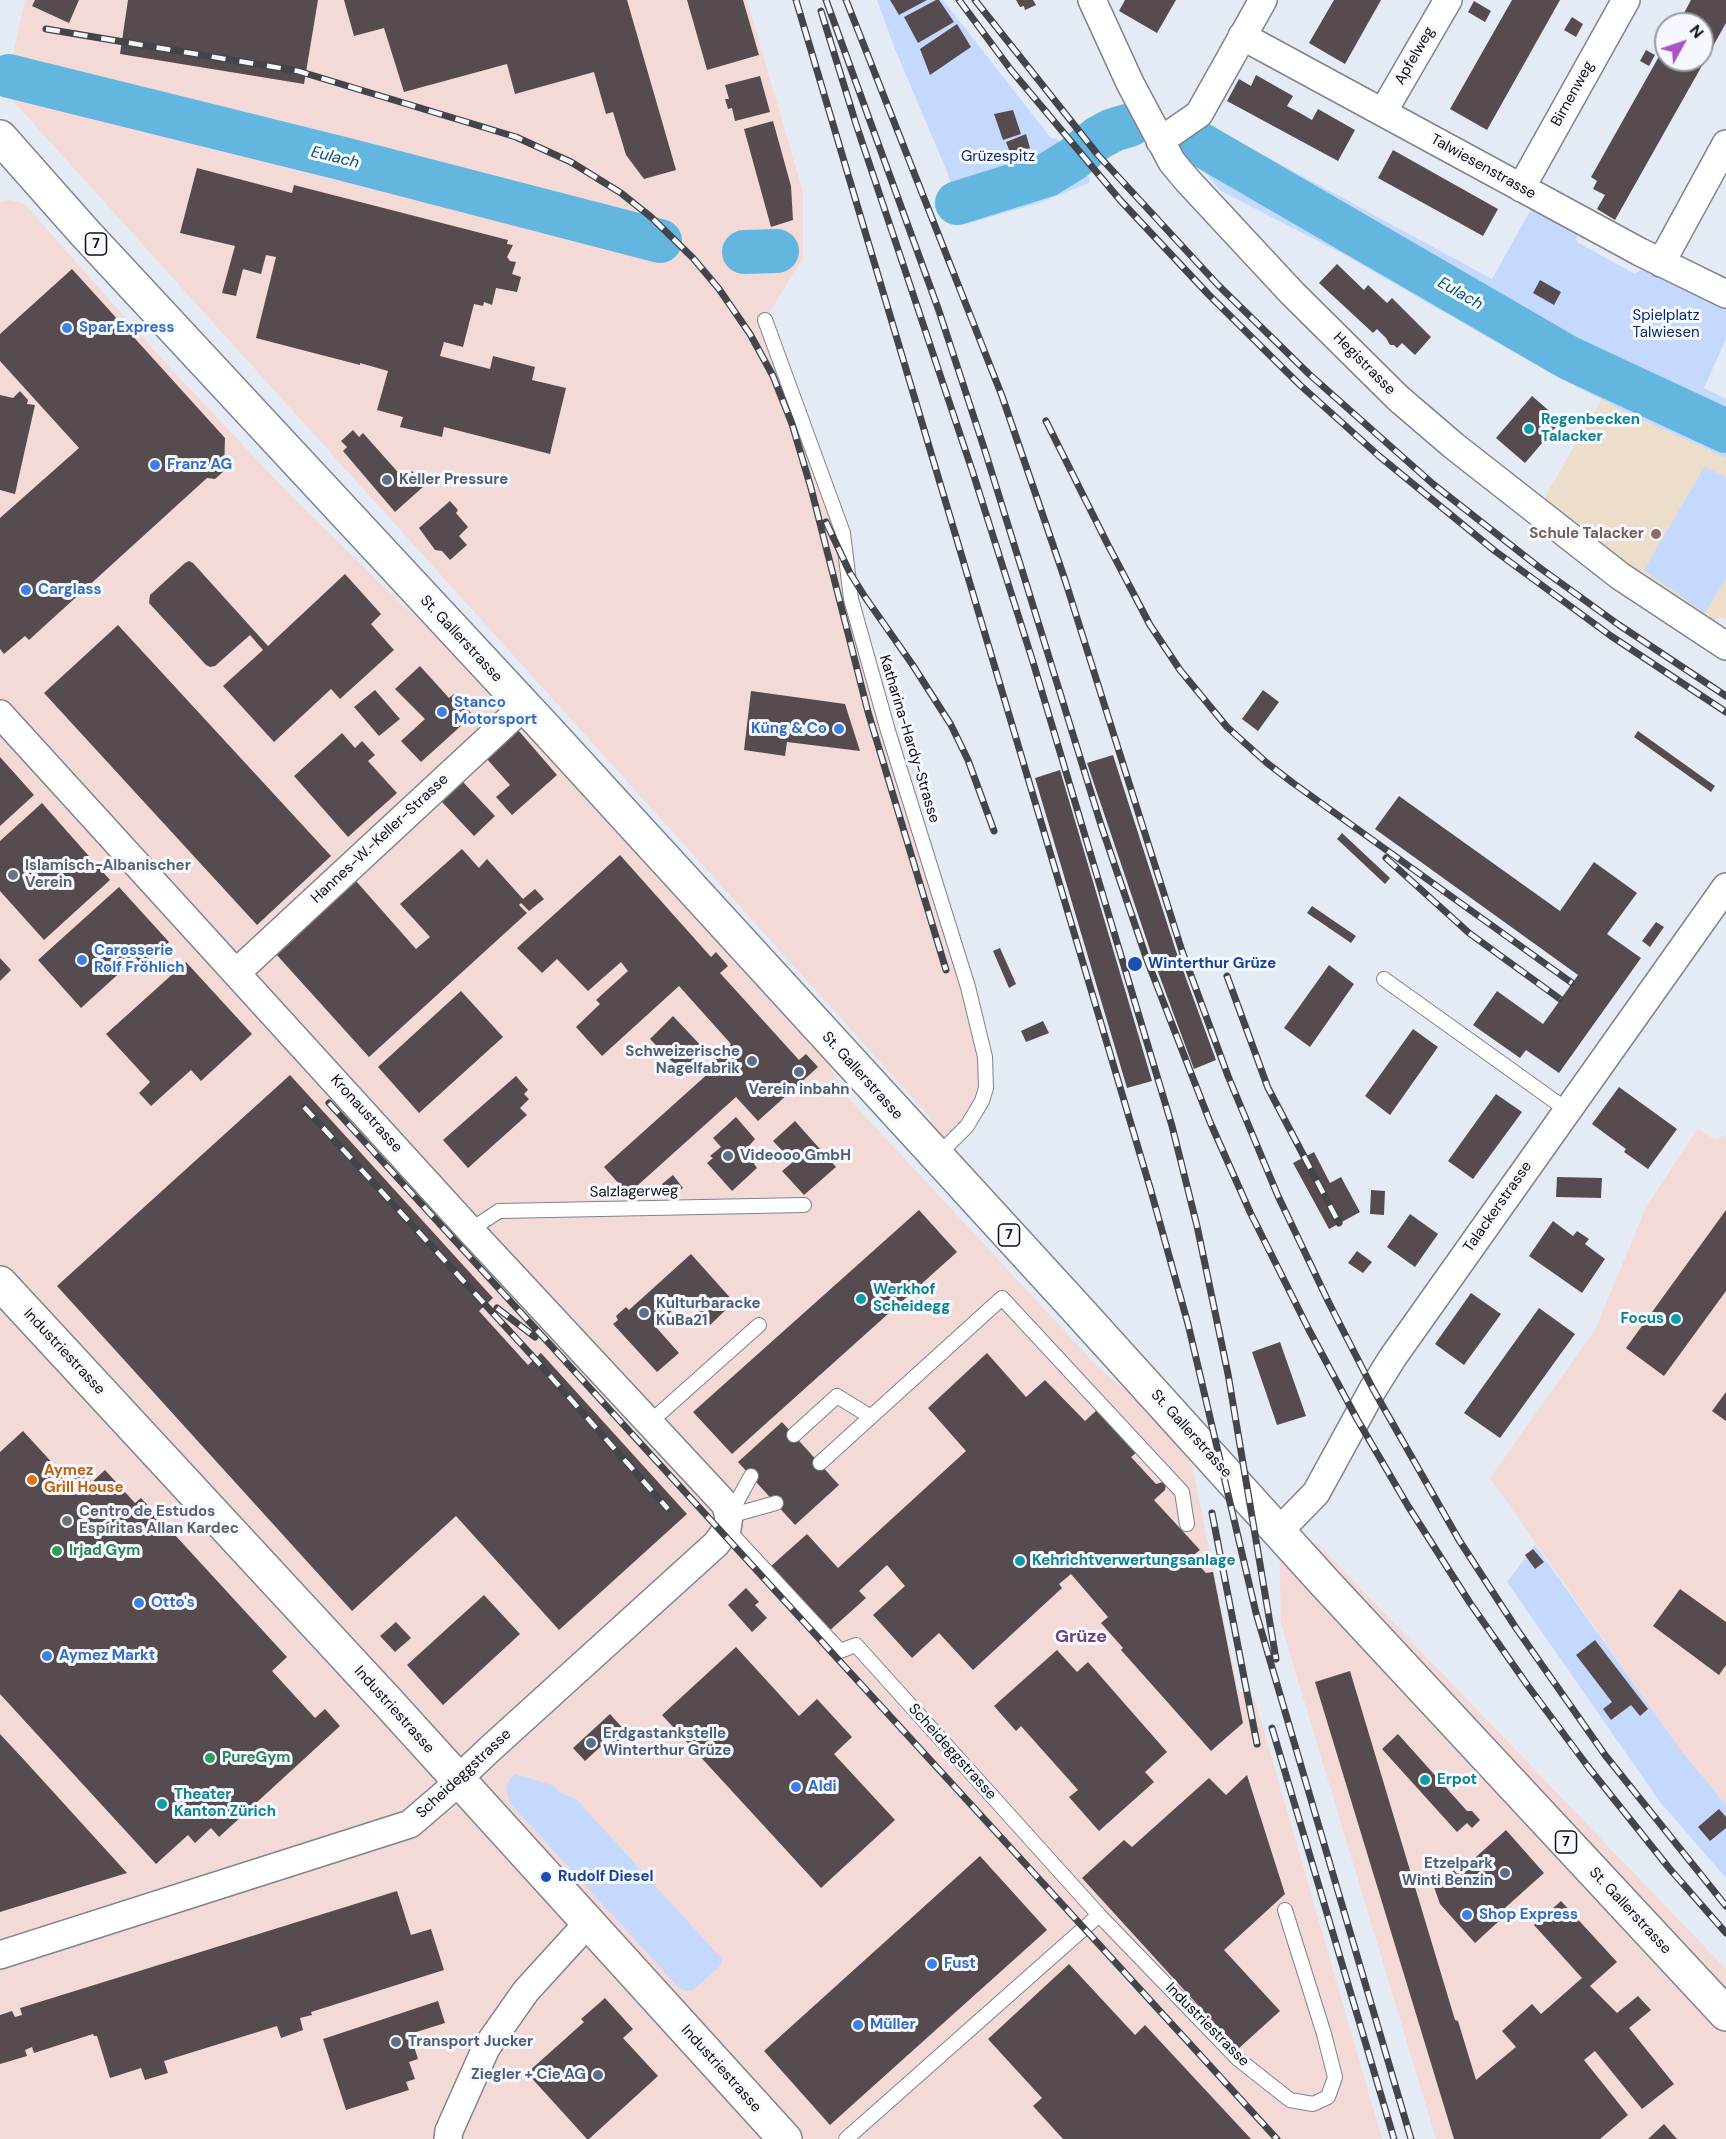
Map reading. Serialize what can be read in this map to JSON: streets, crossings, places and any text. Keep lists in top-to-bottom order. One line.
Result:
{"streets":{"main road":["7","St. Gallerstrasse","Industriestrasse"],"street":["Apfelweg","Birnenweg","Talwiesenstrasse","Hegistrasse","Hannes-W.-Keller-Strasse","Kronaustrasse","Talackerstrasse","Scheideggstrasse"],"lane":["Katharina-Hardy-Strasse","Salzlagerweg"]},"crossings":[["Apfelweg","Talwiesenstrasse"],["Birnenweg","Talwiesenstrasse"],["St. Gallerstrasse","Katharina-Hardy-Strasse"],["St. Gallerstrasse","Hannes-W.-Keller-Strasse"],["St. Gallerstrasse","Talackerstrasse"],["Hannes-W.-Keller-Strasse","Kronaustrasse"],["Kronaustrasse","Salzlagerweg"],["Kronaustrasse","Scheideggstrasse"],["Industriestrasse","Scheideggstrasse"]],"districts":["Grüze"],"water":["Eulach"],"parks":["Grüzespitz","Spielplatz Talwiesen"],"places":["Spar Express","Regenbecken Talacker","Franz AG","Keller Pressure","Schule Talacker","Carglass","Stanco Motorsport","Küng & Co","Islamisch-Albanischer Verein","Carosserie Rolf Fröhlich","Winterthur Grüze","Schweizerische Nagelfabrik","Verein inbahn","Videooo GmbH","Werkhof Scheidegg","Kulturbaracke KuBa21","Focus","Aymez Grill House","Centro de Estudos Espíritas Allan Kardec","Irjad Gym","Kehrichtverwertungsanlage","Otto's","Aymez Markt","Erdgastankstelle Winterthur Grüze","PureGym","Erpot","Aldi","Theater Kanton Zürich","Etzelpark Winti Benzin","Rudolf Diesel","Shop Express","Fust","Müller","Transport Jucker","Ziegler + Cie AG"],"north":"top right"}
